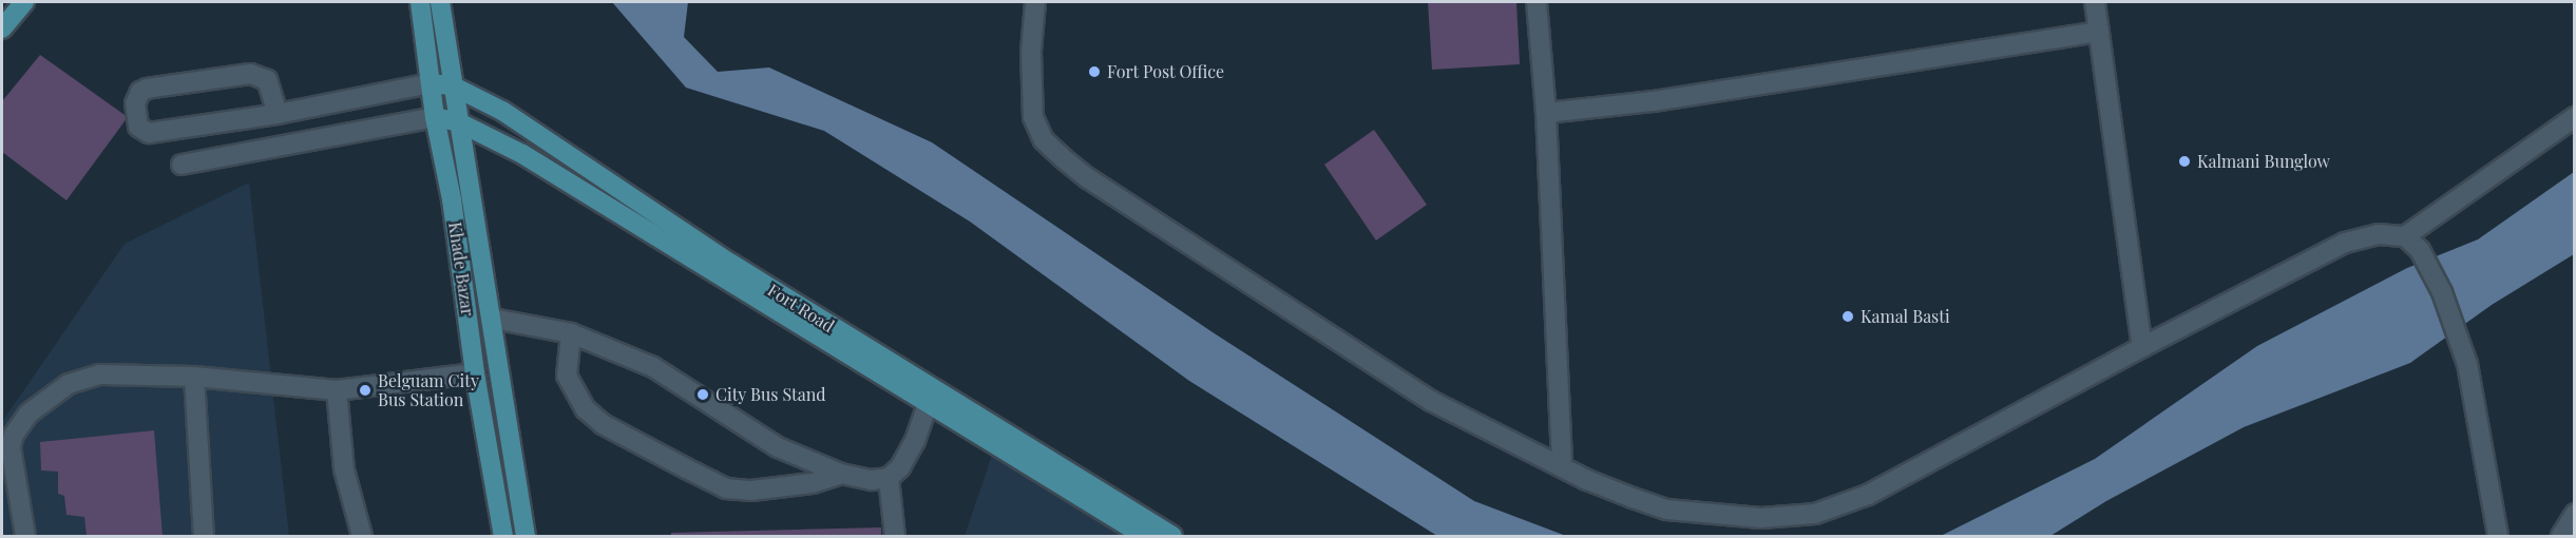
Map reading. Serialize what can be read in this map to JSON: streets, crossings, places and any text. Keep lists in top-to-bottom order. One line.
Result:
{"streets":{"main road":["Khade Bazar","Fort Road"]},"crossings":[["Khade Bazar","Fort Road"]],"places":["Fort Post Office","Kalmani Bunglow","Kamal Basti","Belguam City Bus Station","City Bus Stand"]}
